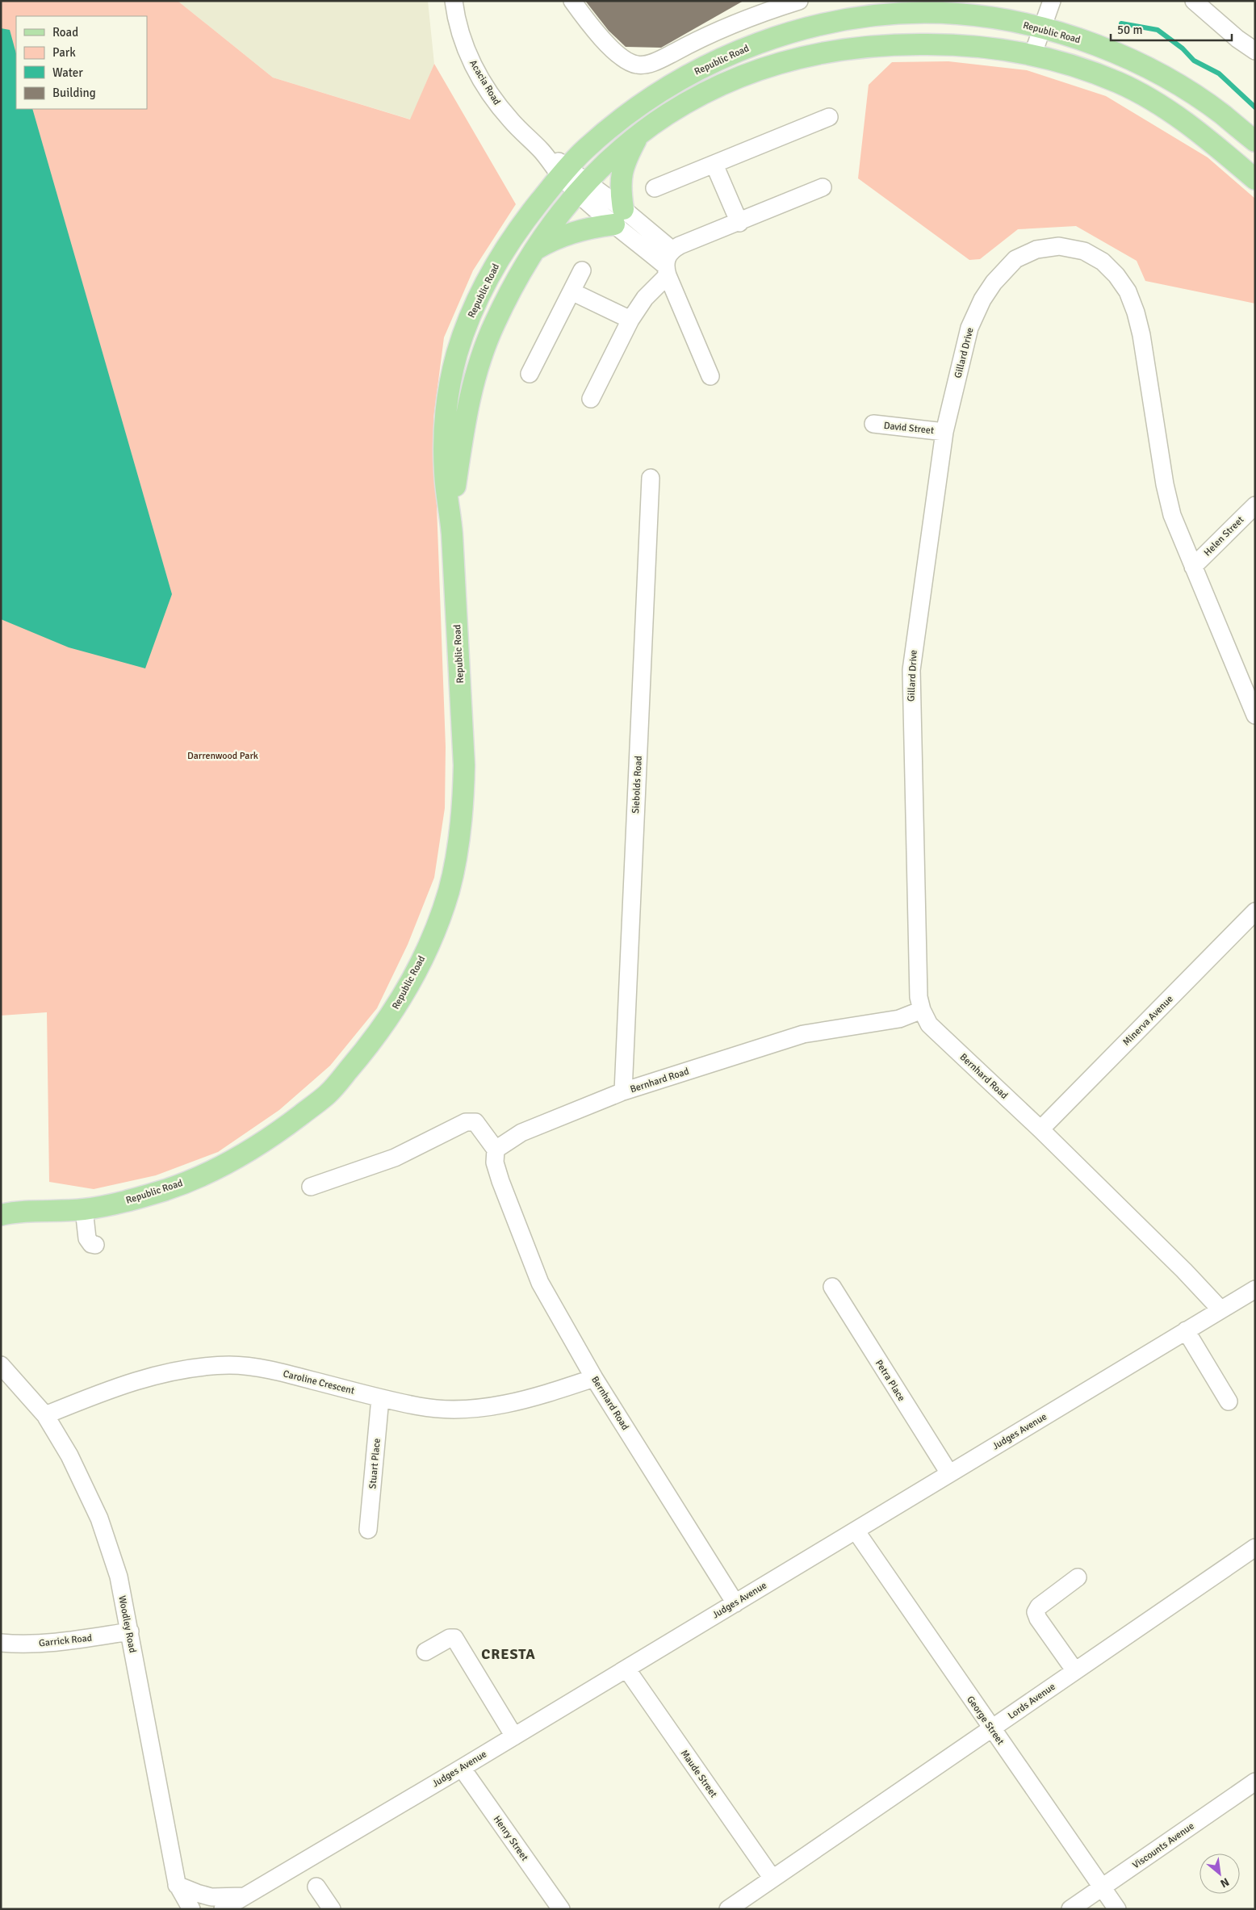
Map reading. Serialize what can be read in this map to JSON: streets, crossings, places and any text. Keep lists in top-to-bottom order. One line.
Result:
{"streets":{"main road":["Republic Road"],"street":["Acacia Road","Gillard Drive","David Street","Helen Street","Siebolds Road","Minerva Avenue","Bernhard Road","Petra Place","Caroline Crescent","Judges Avenue","Stuart Place","Woodley Road","Garrick Road","Lords Avenue","George Street","Maude Street","Henry Street","Viscounts Avenue"]},"crossings":[["Republic Road","Acacia Road"],["Gillard Drive","David Street"],["Gillard Drive","Helen Street"],["Gillard Drive","Bernhard Road"],["Siebolds Road","Bernhard Road"],["Minerva Avenue","Bernhard Road"],["Bernhard Road","Caroline Crescent"],["Bernhard Road","Judges Avenue"],["Petra Place","Judges Avenue"],["Caroline Crescent","Stuart Place"],["Caroline Crescent","Woodley Road"],["Judges Avenue","George Street"],["Judges Avenue","Maude Street"],["Judges Avenue","Henry Street"],["Woodley Road","Garrick Road"],["Lords Avenue","George Street"],["Lords Avenue","Maude Street"],["George Street","Viscounts Avenue"]],"districts":["CRESTA"],"parks":["Darrenwood Park"],"legend":["Road","Park","Water","Building"],"scale_bar":"50 m","north":"bottom right"}
